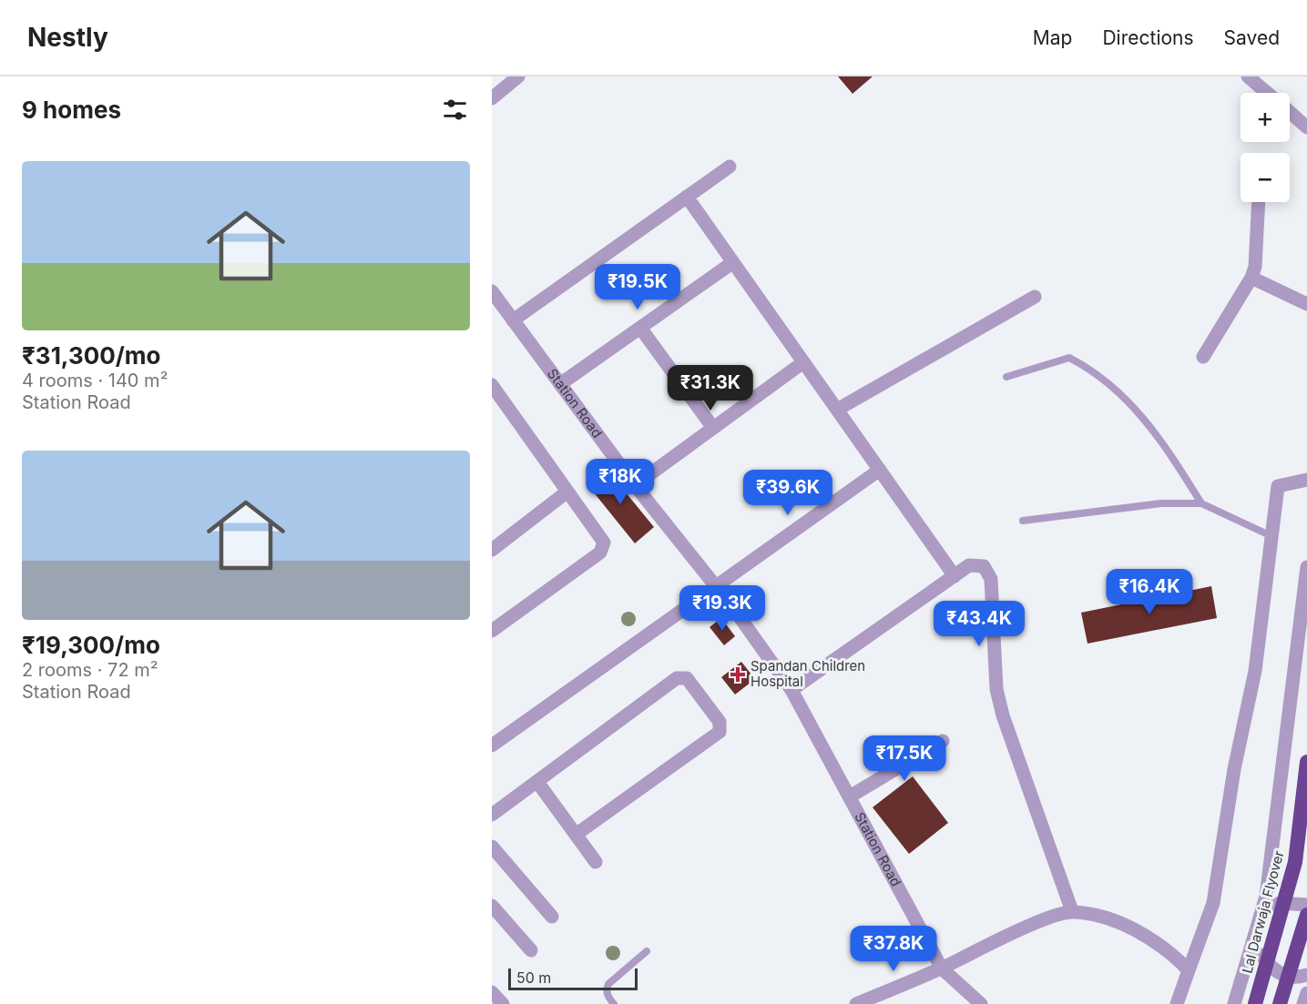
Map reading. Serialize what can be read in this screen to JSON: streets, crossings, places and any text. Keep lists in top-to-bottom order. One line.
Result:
{"streets":{"highway":["Lal Darwaja Flyover"],"street":["Station Road"]},"places":{"health":["Spandan Children Hospital"]},"scale_bar":"50 m","page":{"header":"Nestly","nav":["Map","Directions","Saved"],"heading":"9 homes","map_buttons":["+","−"],"list":[{"name":"₹31,300/mo","note":"4 rooms · 140 m² · Station Road"},{"name":"₹19,300/mo","note":"2 rooms · 72 m² · Station Road"}],"price":["₹19.5K","₹31.3K","₹18K","₹39.6K","₹16.4K","₹19.3K","₹43.4K","₹17.5K","₹37.8K"],"scale":"50 m"}}
